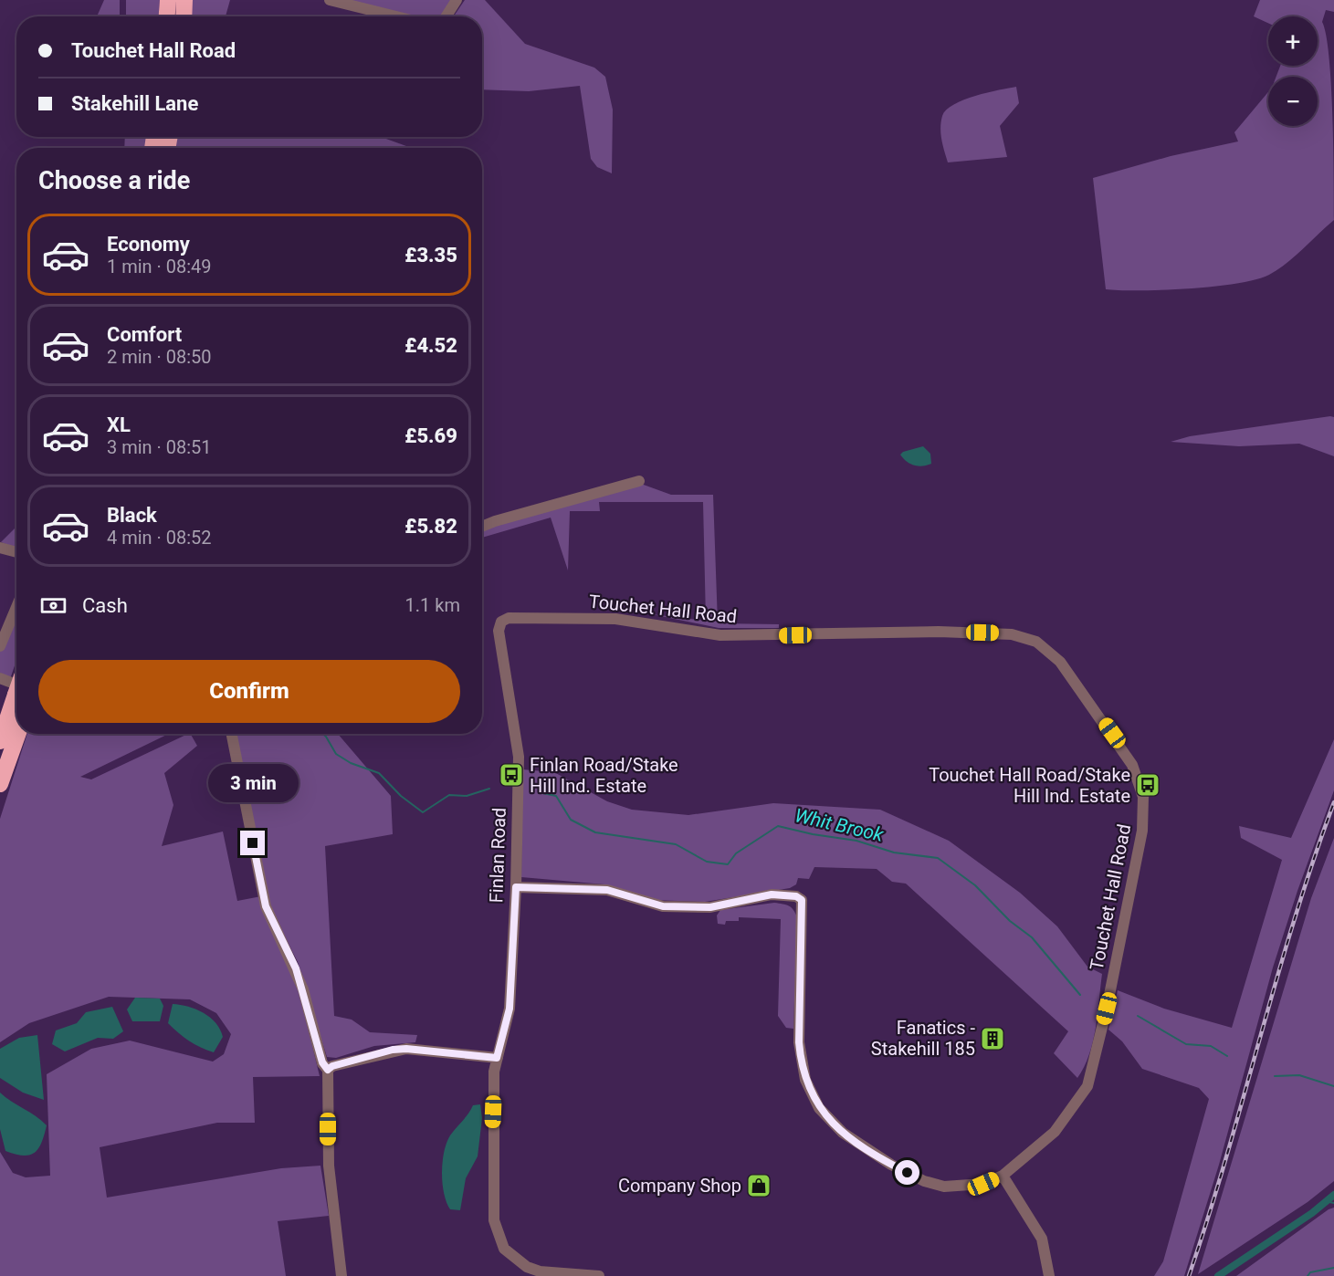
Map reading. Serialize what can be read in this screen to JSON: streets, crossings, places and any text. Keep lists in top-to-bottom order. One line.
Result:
{"streets":{"street":["Touchet Hall Road","Finlan Road"]},"crossings":[["Touchet Hall Road","Finlan Road"]],"water":["Whit Brook"],"places":{"bus stop":["Finlan Road/Stake Hill Ind. Estate","Touchet Hall Road/Stake Hill Ind. Estate"],"building":["Fanatics - Stakehill 185"],"shop":["Company Shop"]},"page":{"map_buttons":["+","−"],"banner":["Touchet Hall Road","Stakehill Lane"],"heading":"Choose a ride","list":[{"name":"Economy","note":"1 min · 08:49","value":"£3.35"},{"name":"Comfort","note":"2 min · 08:50","value":"£4.52"},{"name":"XL","note":"3 min · 08:51","value":"£5.69"},{"name":"Black","note":"4 min · 08:52","value":"£5.82"}],"pay":["Cash","1.1 km"],"buttons":"Confirm","bubble":"3 min"}}
